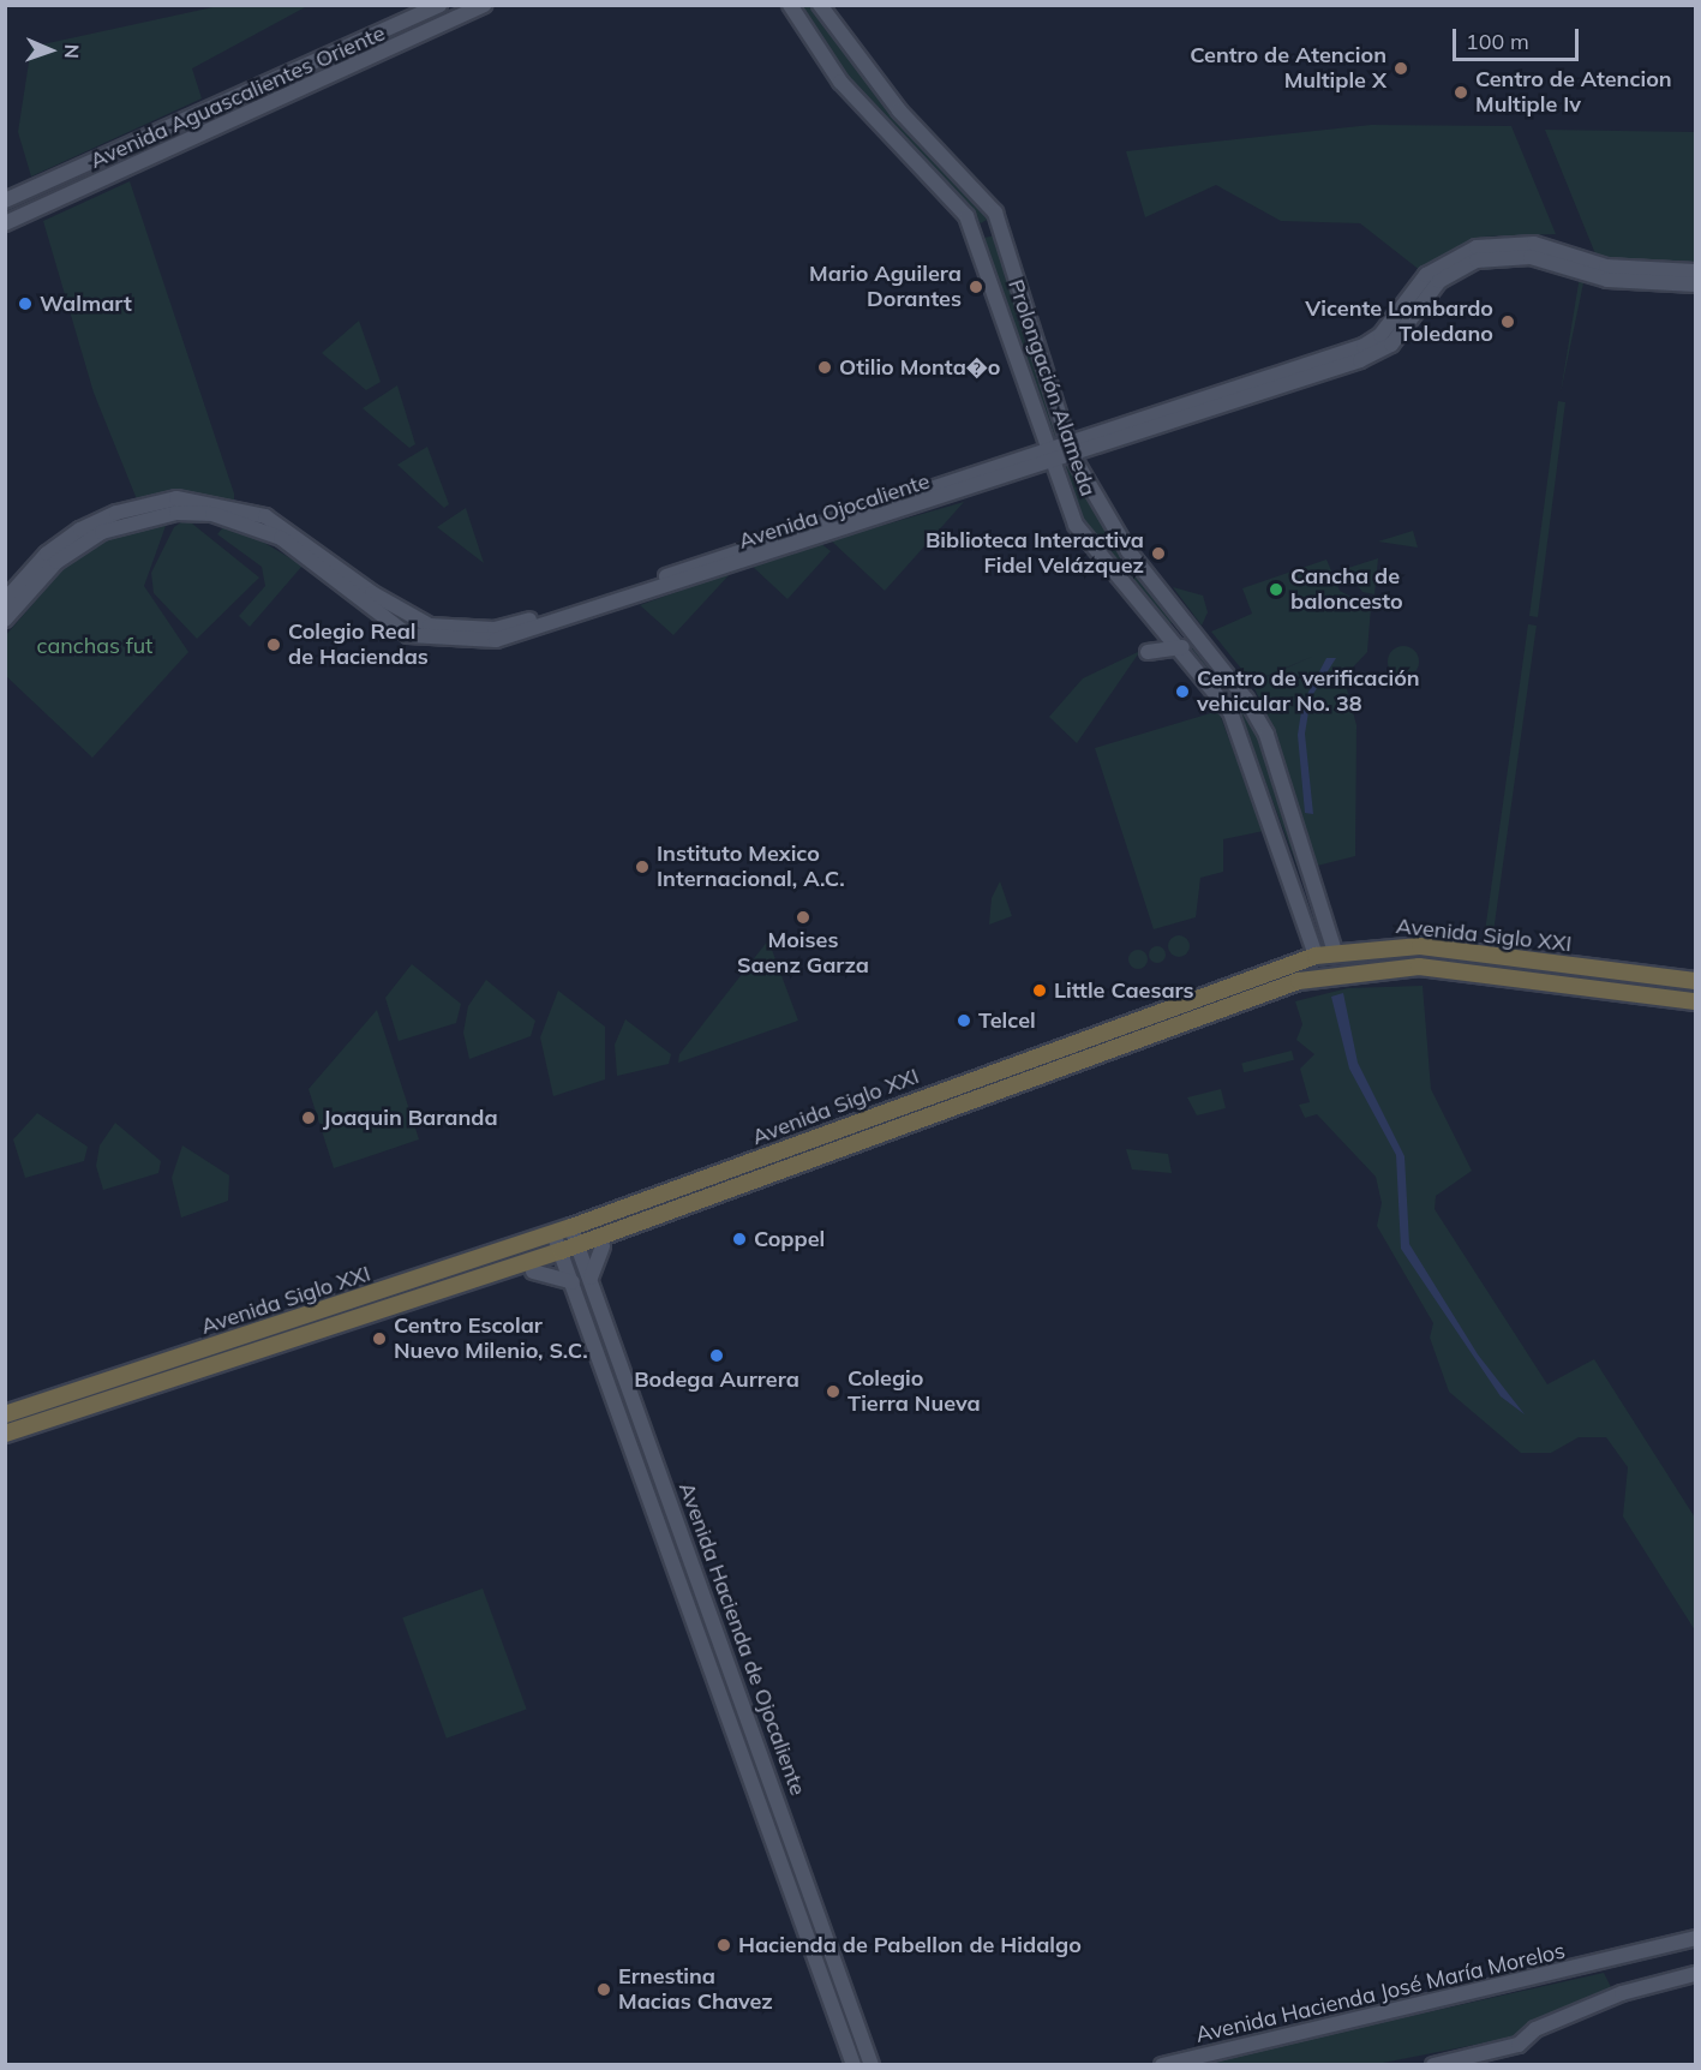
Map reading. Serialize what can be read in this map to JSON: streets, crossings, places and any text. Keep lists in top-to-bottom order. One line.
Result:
{"streets":{"highway":["Avenida Siglo XXI"],"main road":["Avenida Aguascalientes Oriente","Prolongación Alameda","Avenida Ojocaliente","Avenida Hacienda de Ojocaliente","Avenida Hacienda José María Morelos"]},"crossings":[["Prolongación Alameda","Avenida Ojocaliente"],["Prolongación Alameda","Avenida Siglo XXI"],["Avenida Siglo XXI","Avenida Hacienda de Ojocaliente"]],"parks":["canchas fut"],"places":["Centro de Atencion Multiple X","Centro de Atencion Multiple Iv","Mario Aguilera Dorantes","Walmart","Vicente Lombardo Toledano","Otilio Monta�o","Biblioteca Interactiva Fidel Velázquez","Cancha de baloncesto","Colegio Real de Haciendas","Centro de verificación vehicular No. 38","Instituto Mexico Internacional, A.C.","Moises Saenz Garza","Little Caesars","Telcel","Joaquin Baranda","Coppel","Centro Escolar Nuevo Milenio, S.C.","Bodega Aurrera","Colegio Tierra Nueva","Hacienda de Pabellon de Hidalgo","Ernestina Macias Chavez"],"scale_bar":"100 m","north":"right"}
